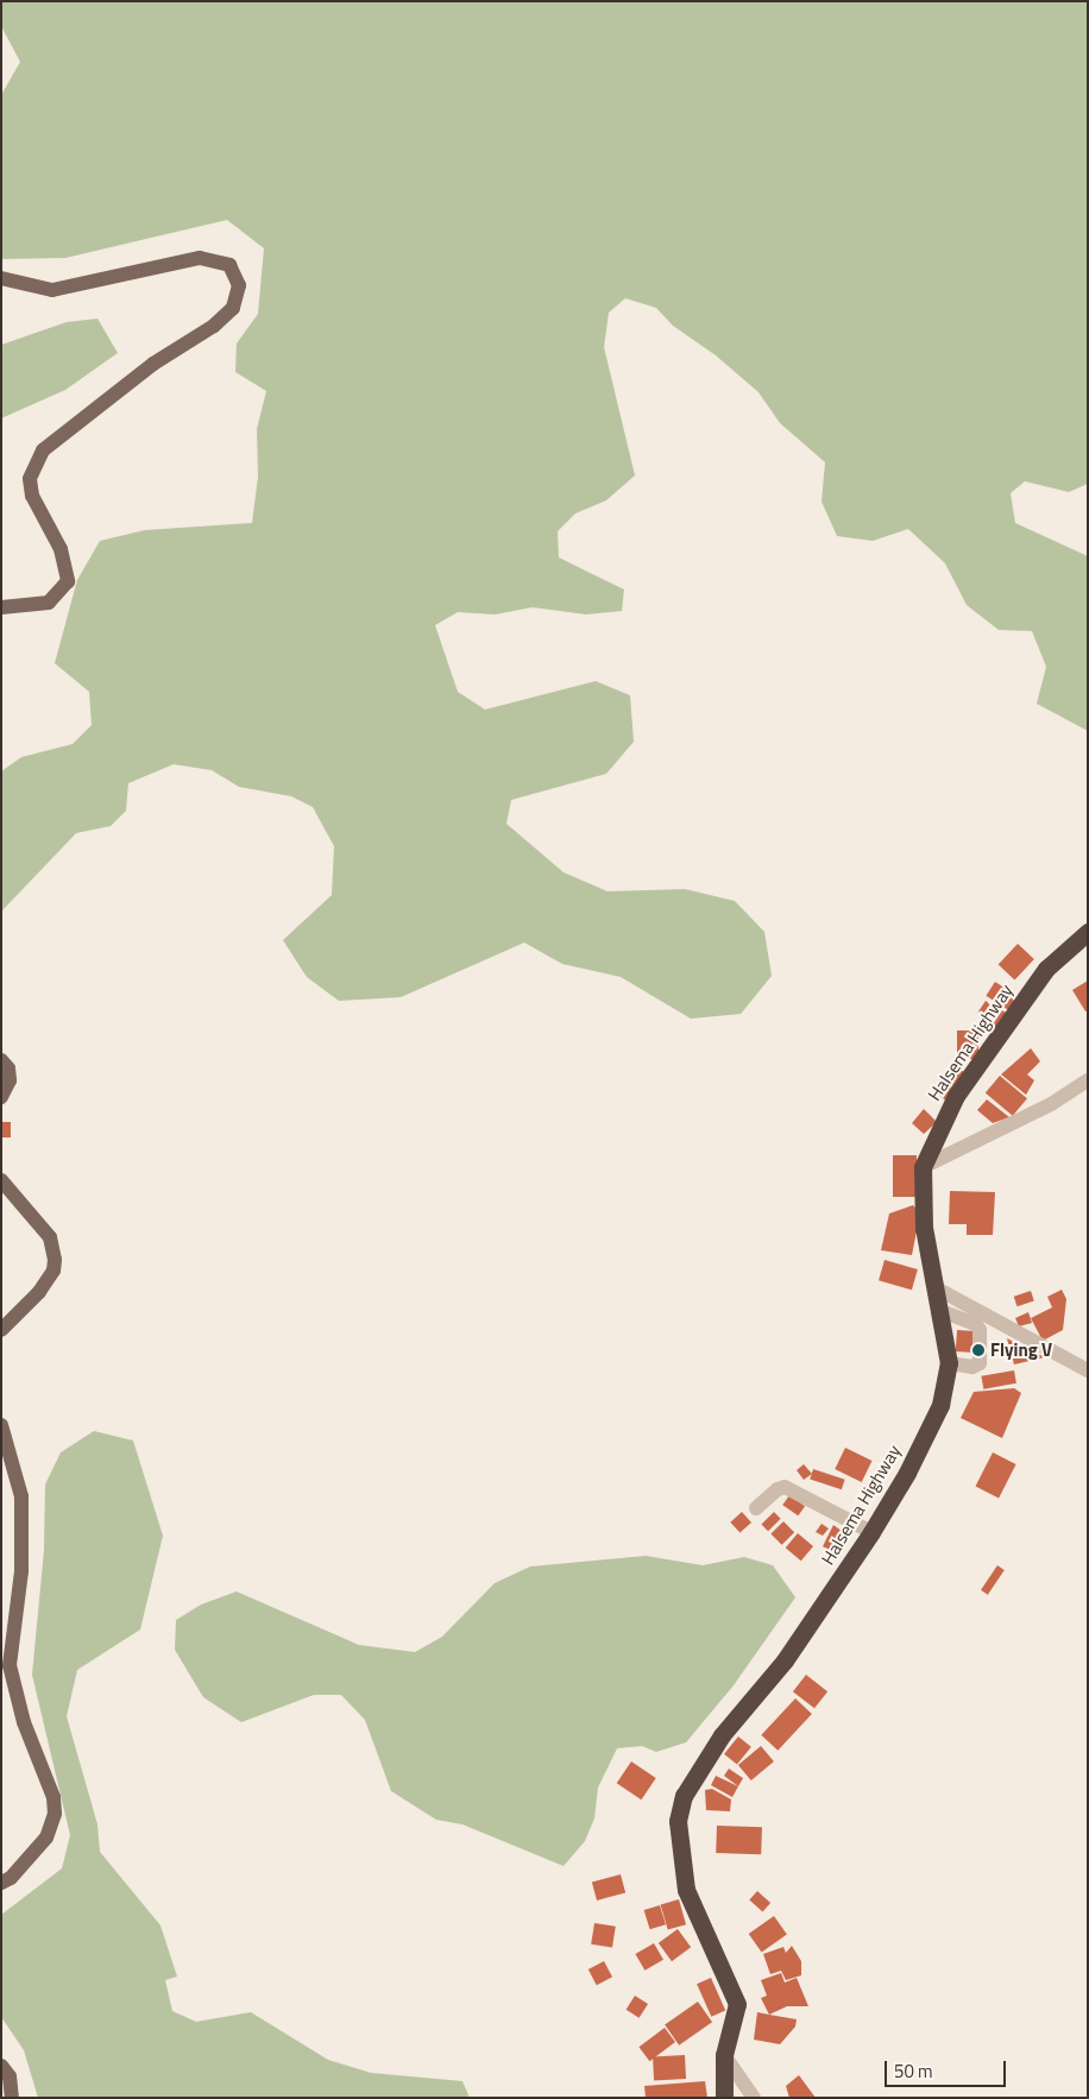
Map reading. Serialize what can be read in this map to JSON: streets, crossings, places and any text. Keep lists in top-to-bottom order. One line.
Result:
{"streets":{"highway":["Halsema Highway"]},"places":["Flying V"],"scale_bar":"50 m"}
